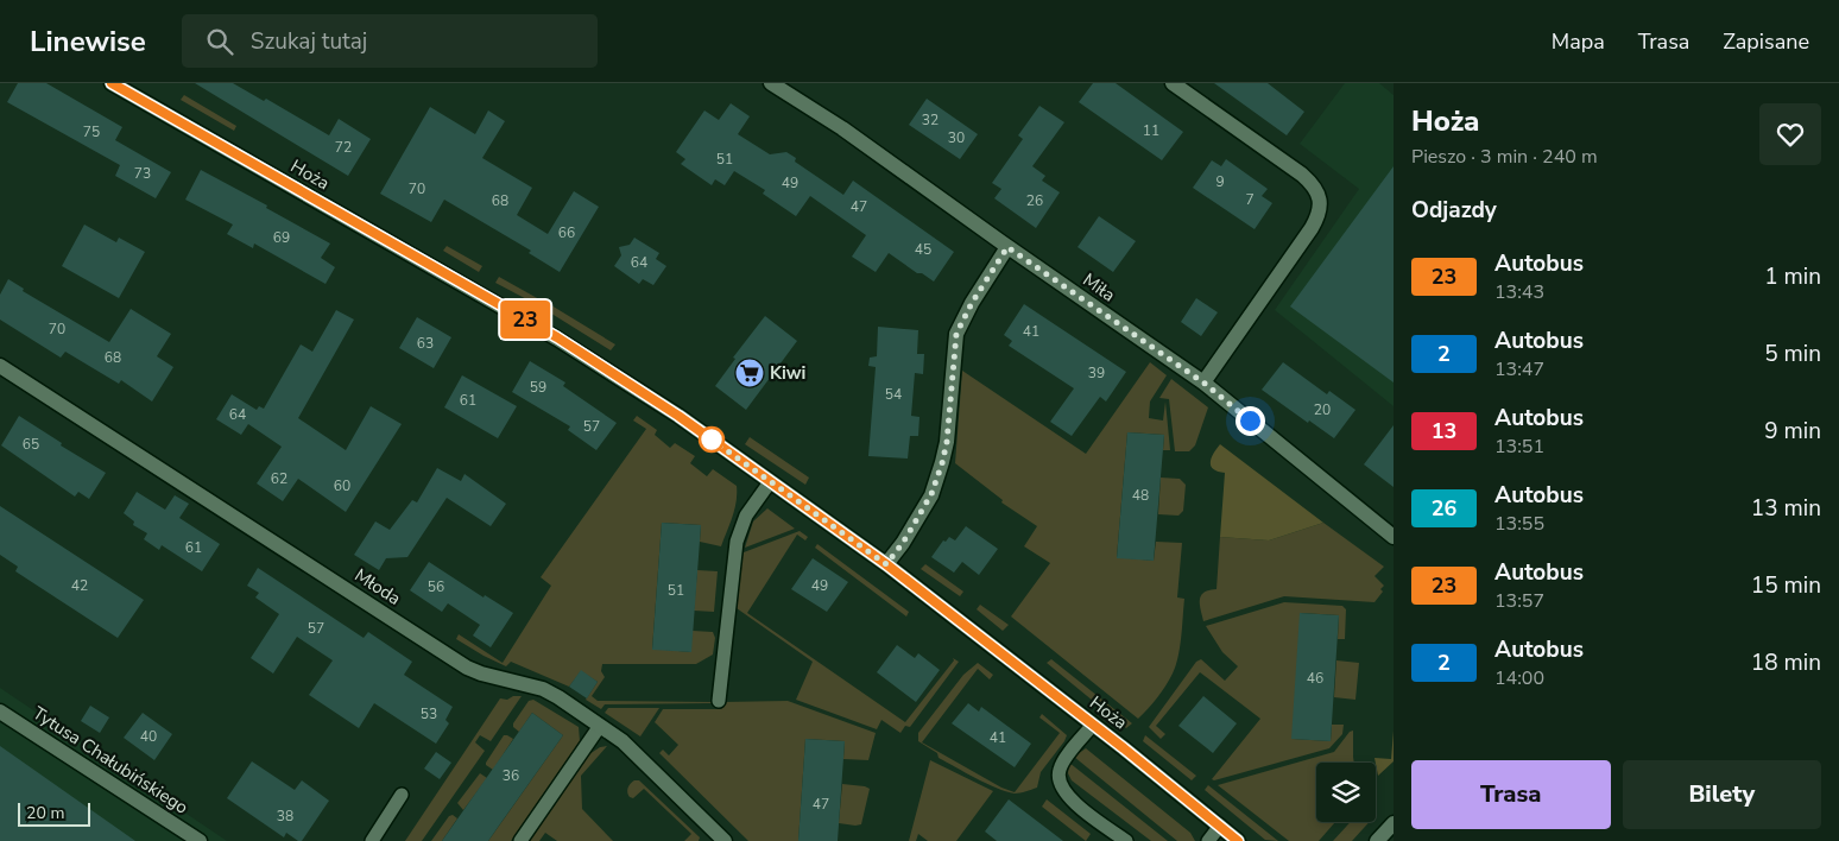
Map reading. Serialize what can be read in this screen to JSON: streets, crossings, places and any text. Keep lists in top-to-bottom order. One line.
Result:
{"streets":{"street":["Hoża","Miła","Młoda","Tytusa Chałubińskiego"]},"places":{"supermarket":["Kiwi"]},"lines":["bus line 23"],"house_numbers":["32","11","75","30","72","51","73","9","49","70","7","68","26","47","66","69","45","64","70","41","63","68","39","59","54","61","20","64","57","65","62","60","48","61","42","49","56","51","57","46","53","40","41","36","47","38"],"scale_bar":"20 m","page":{"header":"Linewise","search":"Szukaj tutaj","nav":["Mapa","Trasa","Zapisane"],"on_map":"23","heading":[["Hoża","Pieszo · 3 min · 240 m"],"Odjazdy"],"list":[{"mark":"23","name":"Autobus","note":"13:43","value":"1 min"},{"mark":"2","name":"Autobus","note":"13:47","value":"5 min"},{"mark":"13","name":"Autobus","note":"13:51","value":"9 min"},{"mark":"26","name":"Autobus","note":"13:55","value":"13 min"},{"mark":"23","name":"Autobus","note":"13:57","value":"15 min"},{"mark":"2","name":"Autobus","note":"14:00","value":"18 min"}],"buttons":["Trasa","Bilety"],"scale":"20 m"}}
